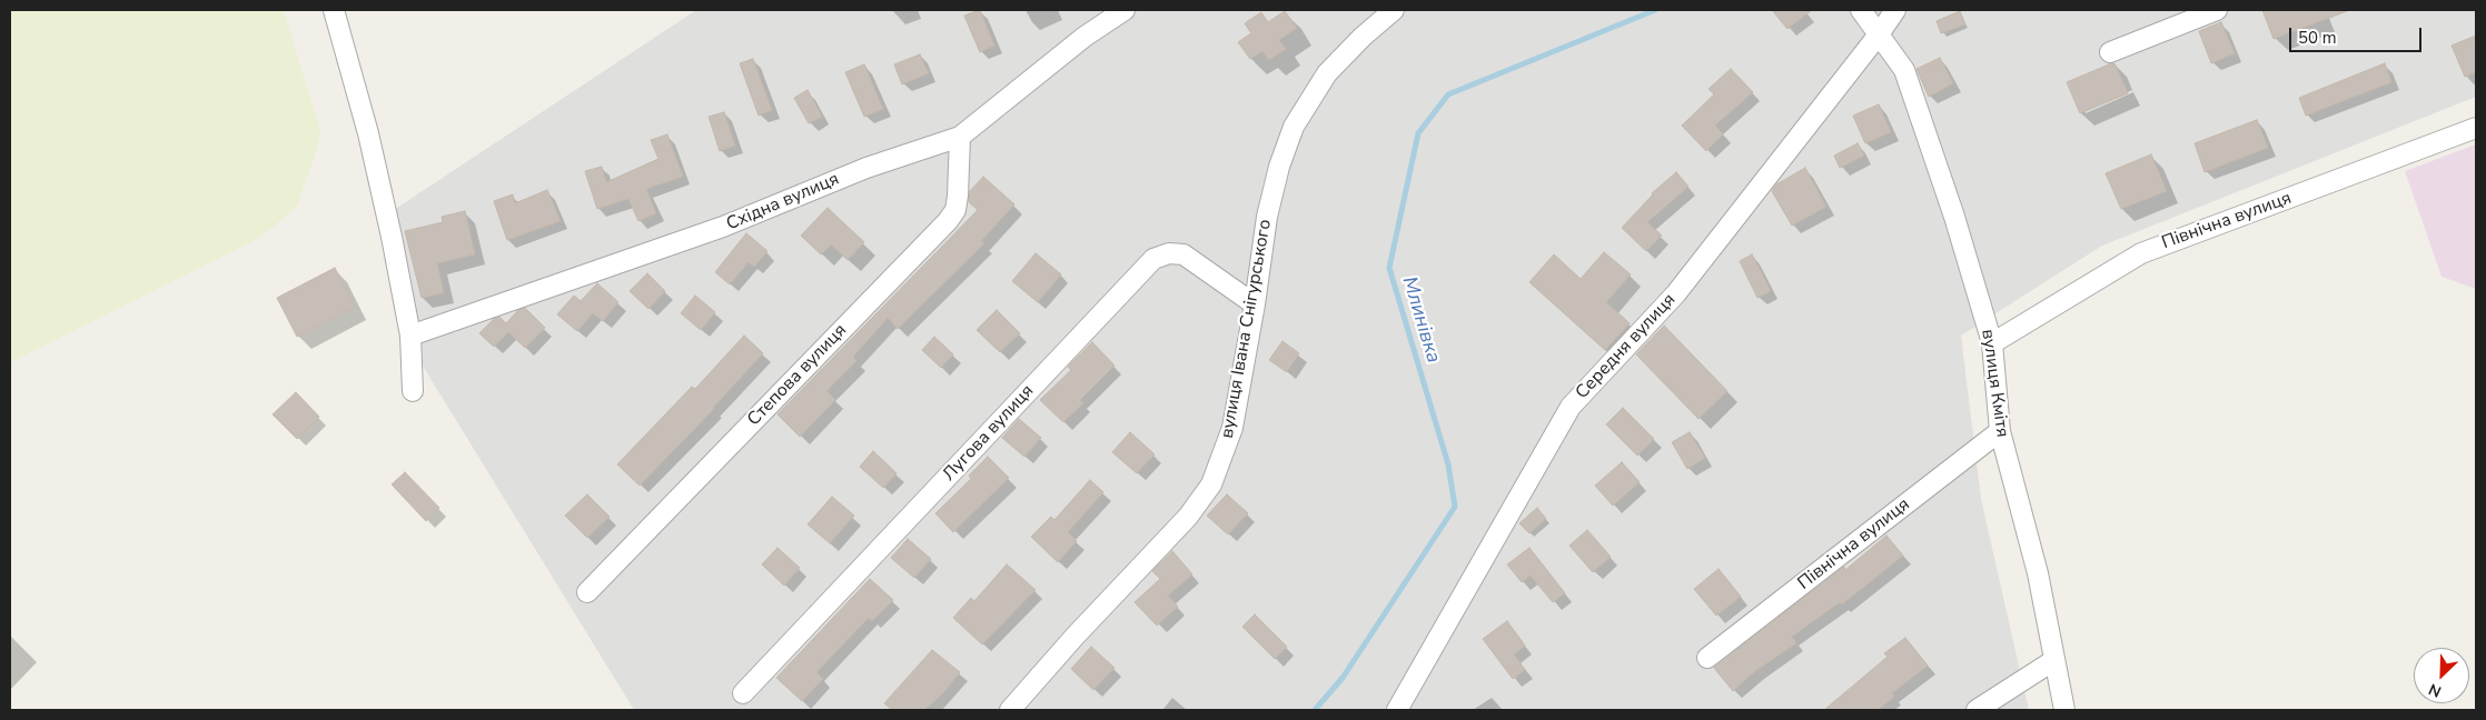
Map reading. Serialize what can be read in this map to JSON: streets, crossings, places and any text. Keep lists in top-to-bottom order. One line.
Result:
{"streets":{"street":["Східна вулиця","Північна вулиця","вулиця Івана Снігурського","Середня вулиця","Степова вулиця","вулиця Кмітя","Лугова вулиця"]},"crossings":[["Східна вулиця","Степова вулиця"],["Північна вулиця","вулиця Кмітя"],["вулиця Івана Снігурського","Лугова вулиця"],["Середня вулиця","вулиця Кмітя"]],"water":["Млинівка"],"scale_bar":"50 m","north":"bottom left"}
